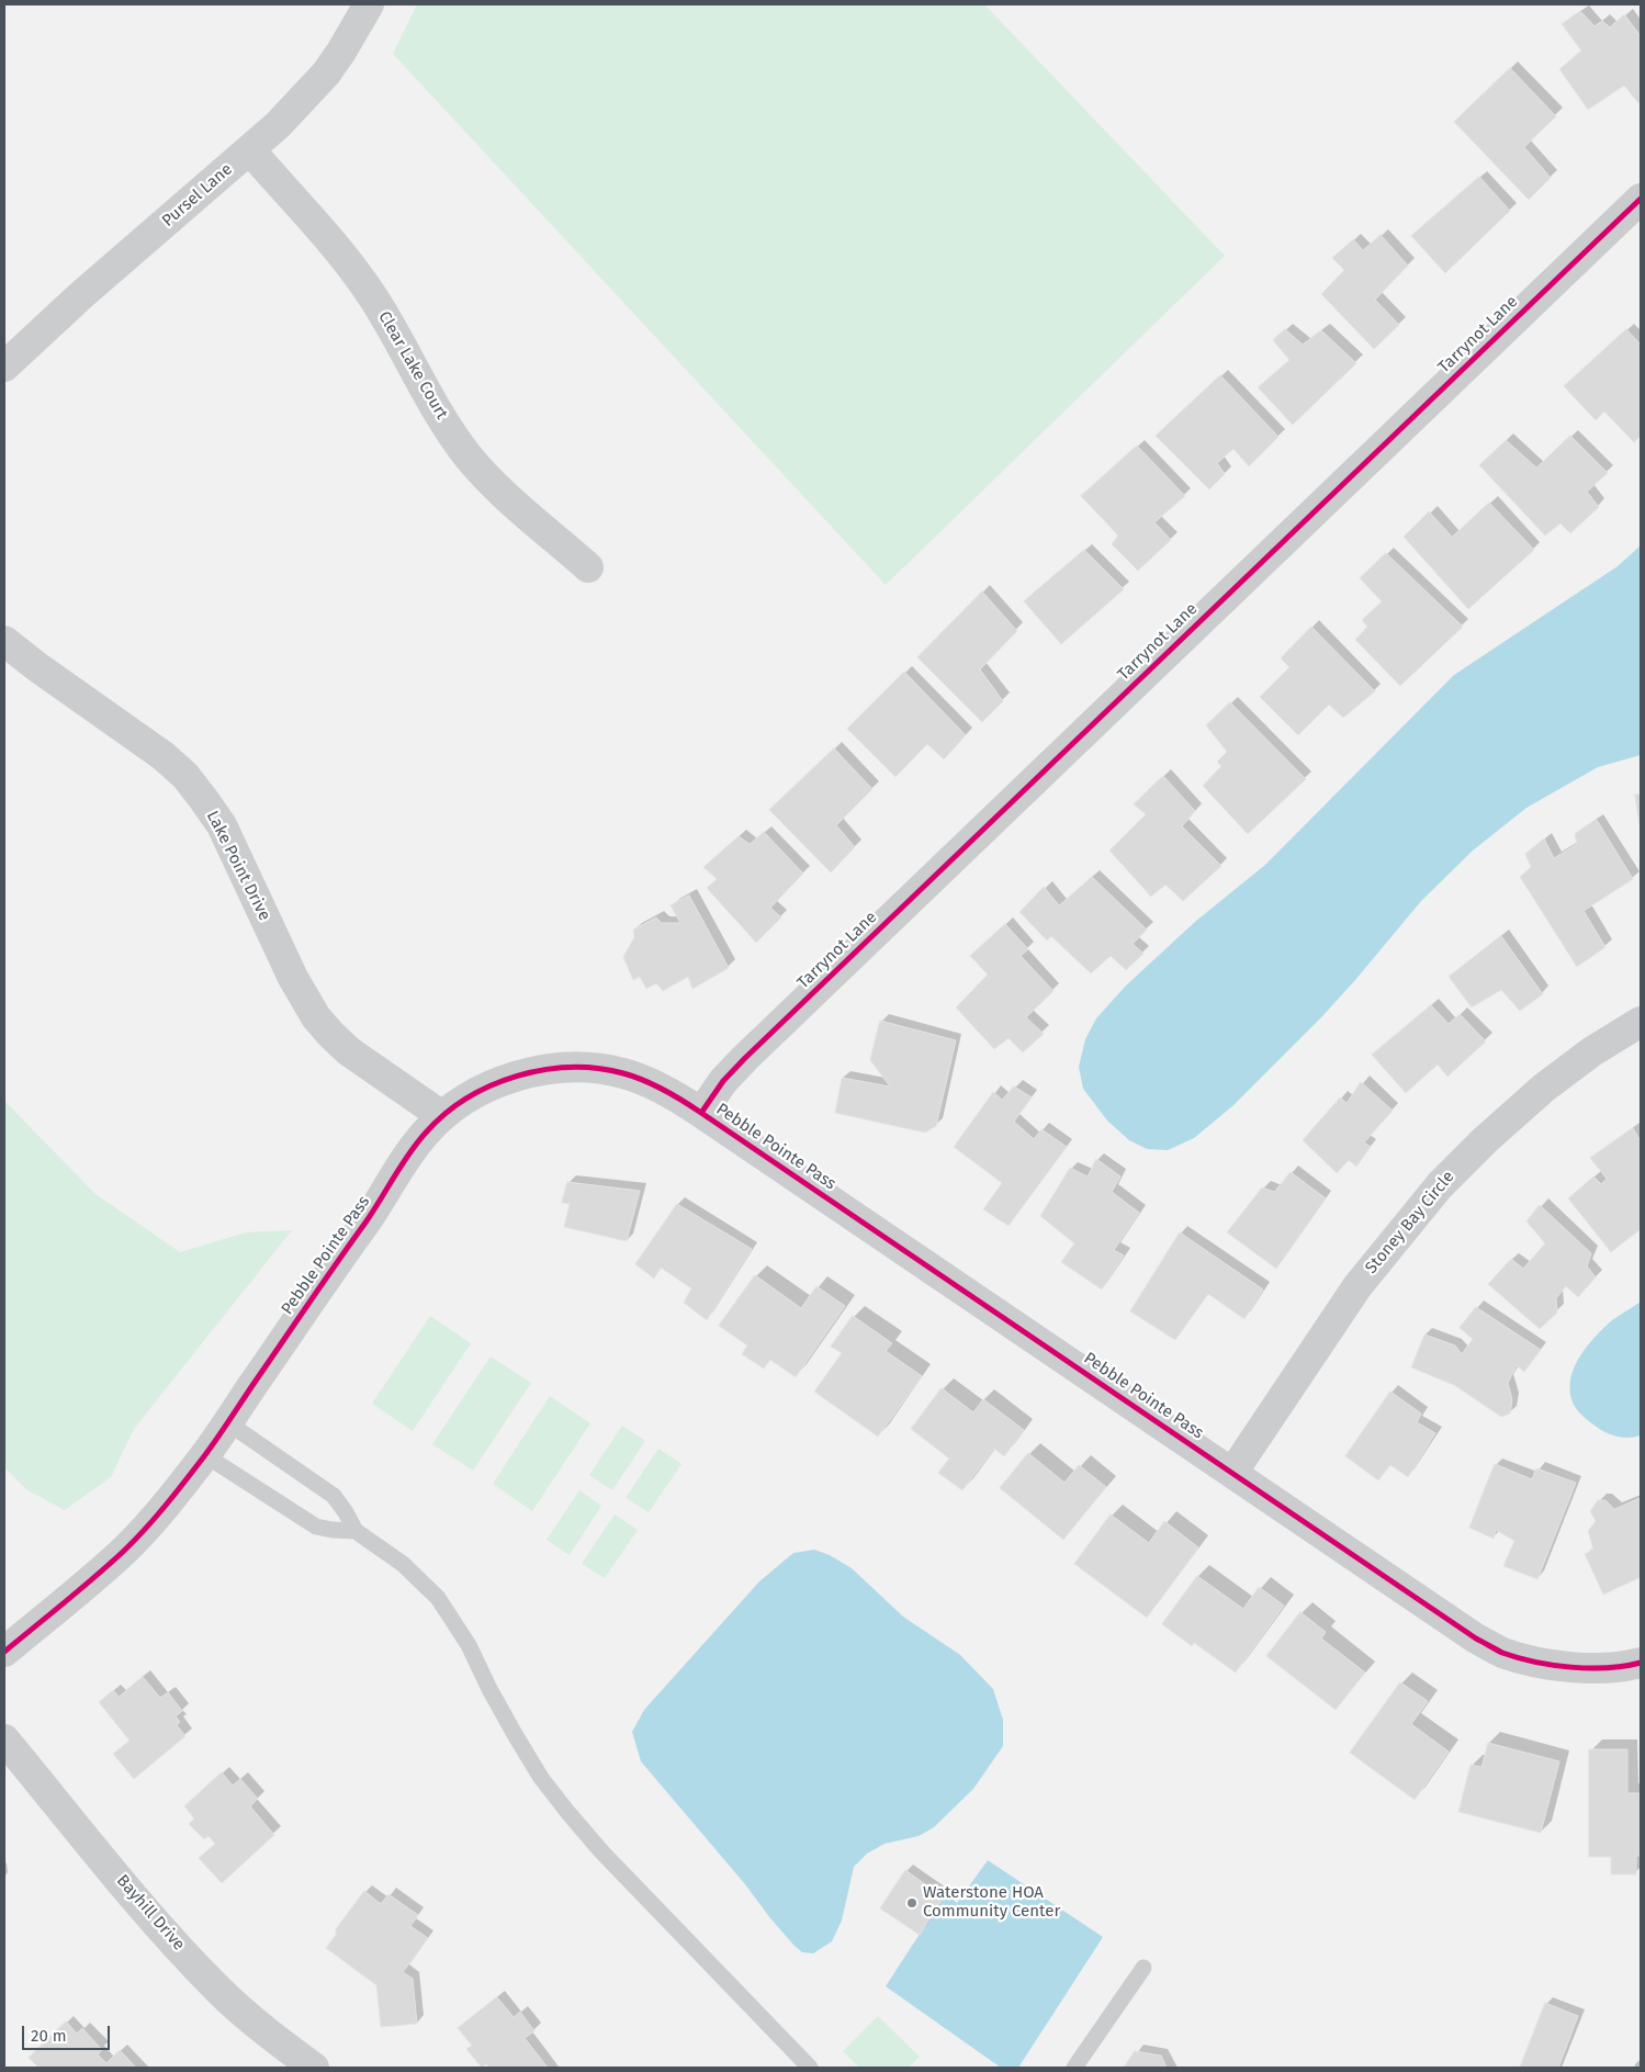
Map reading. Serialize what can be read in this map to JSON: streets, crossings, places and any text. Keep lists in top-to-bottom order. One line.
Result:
{"streets":{"street":["Pursel Lane","Tarrynot Lane","Clear Lake Court","Lake Point Drive","Pebble Pointe Pass","Stoney Bay Circle","Bayhill Drive"]},"crossings":[["Pursel Lane","Clear Lake Court"],["Tarrynot Lane","Pebble Pointe Pass"],["Lake Point Drive","Pebble Pointe Pass"],["Pebble Pointe Pass","Stoney Bay Circle"]],"places":["Waterstone HOA Community Center"],"scale_bar":"20 m"}
